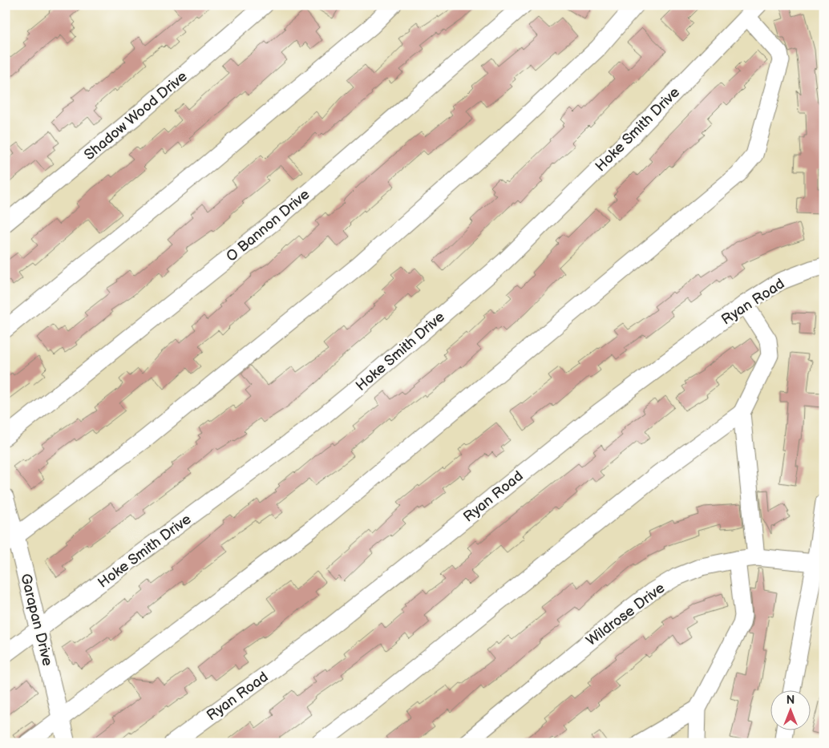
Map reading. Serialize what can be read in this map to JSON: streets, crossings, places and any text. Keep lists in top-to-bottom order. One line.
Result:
{"streets":{"street":["Shadow Wood Drive","Hoke Smith Drive","O Bannon Drive","Ryan Road","Wildrose Drive","Garapan Drive"]},"crossings":[["Hoke Smith Drive","Garapan Drive"]],"north":"top"}
